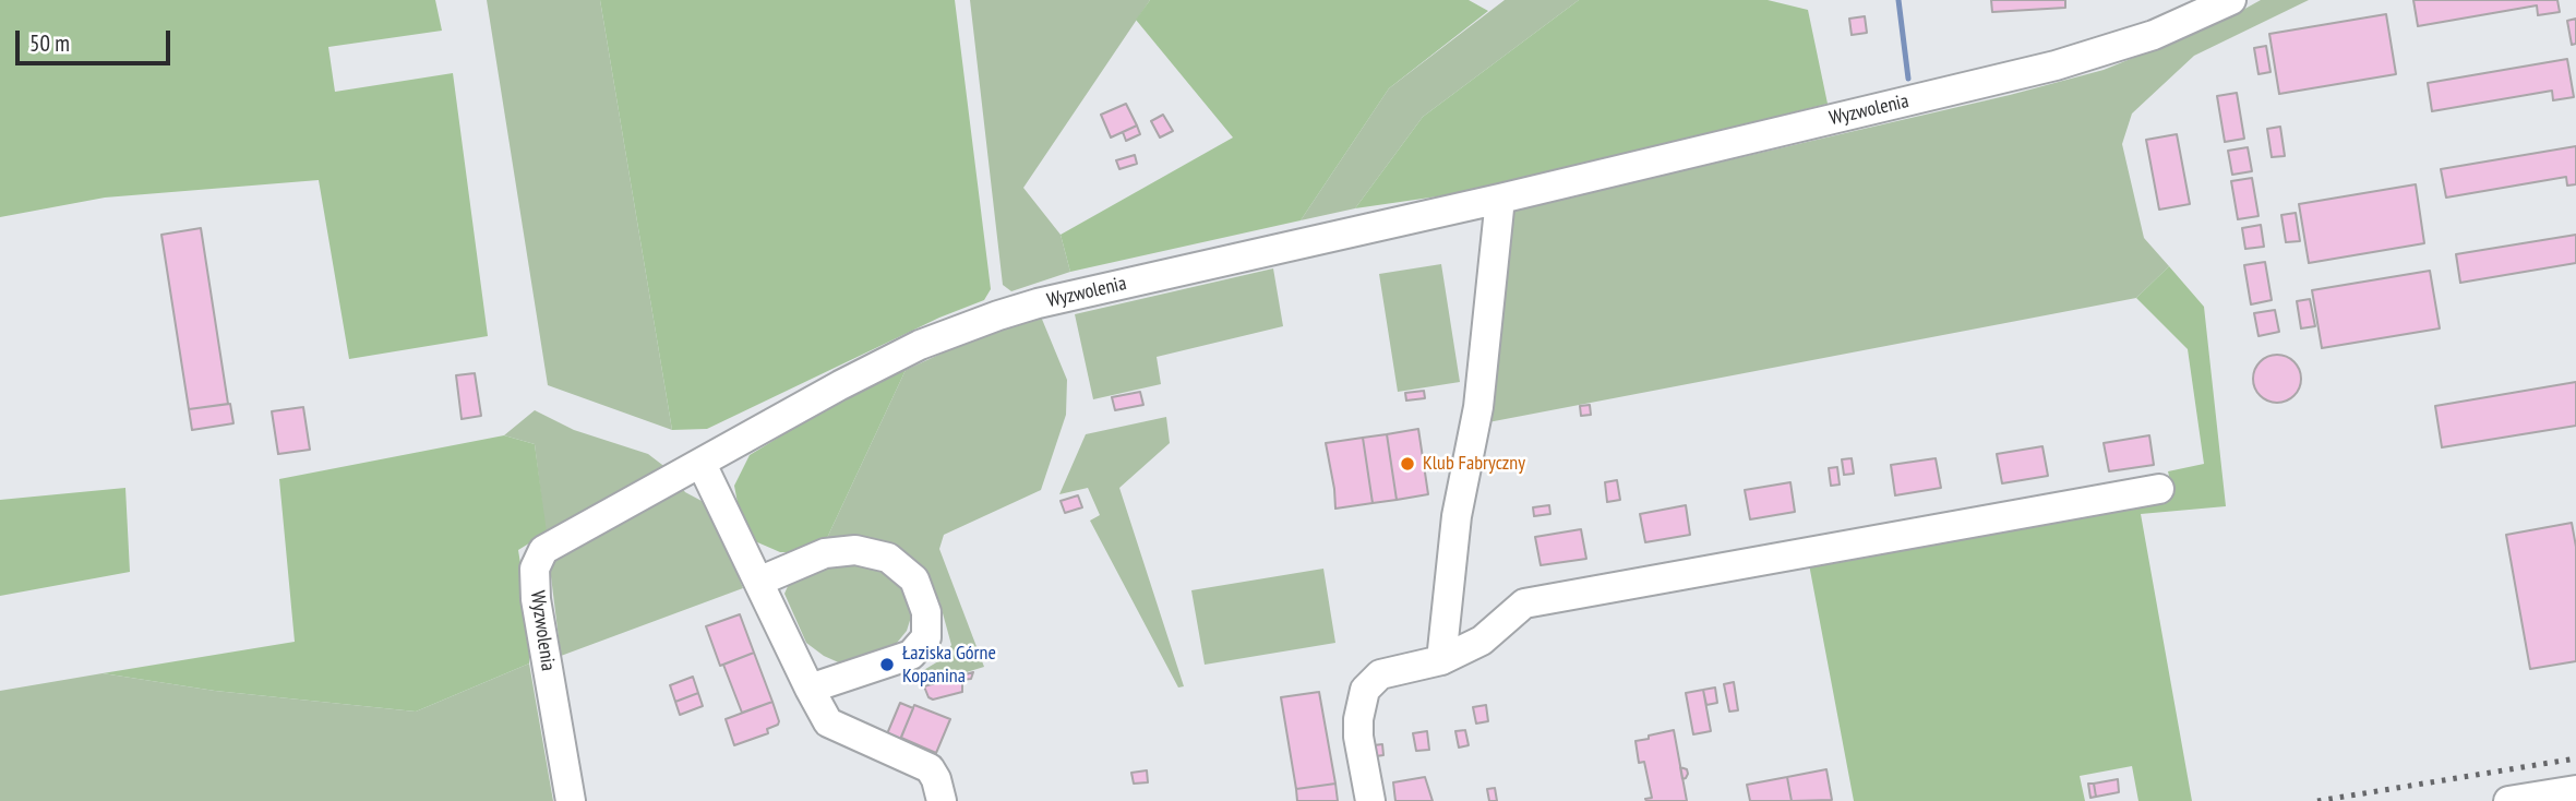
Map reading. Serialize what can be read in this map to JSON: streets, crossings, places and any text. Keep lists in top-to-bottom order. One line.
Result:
{"streets":{"street":["Wyzwolenia"]},"places":["Klub Fabryczny","Łaziska Górne Kopanina"],"scale_bar":"50 m"}
